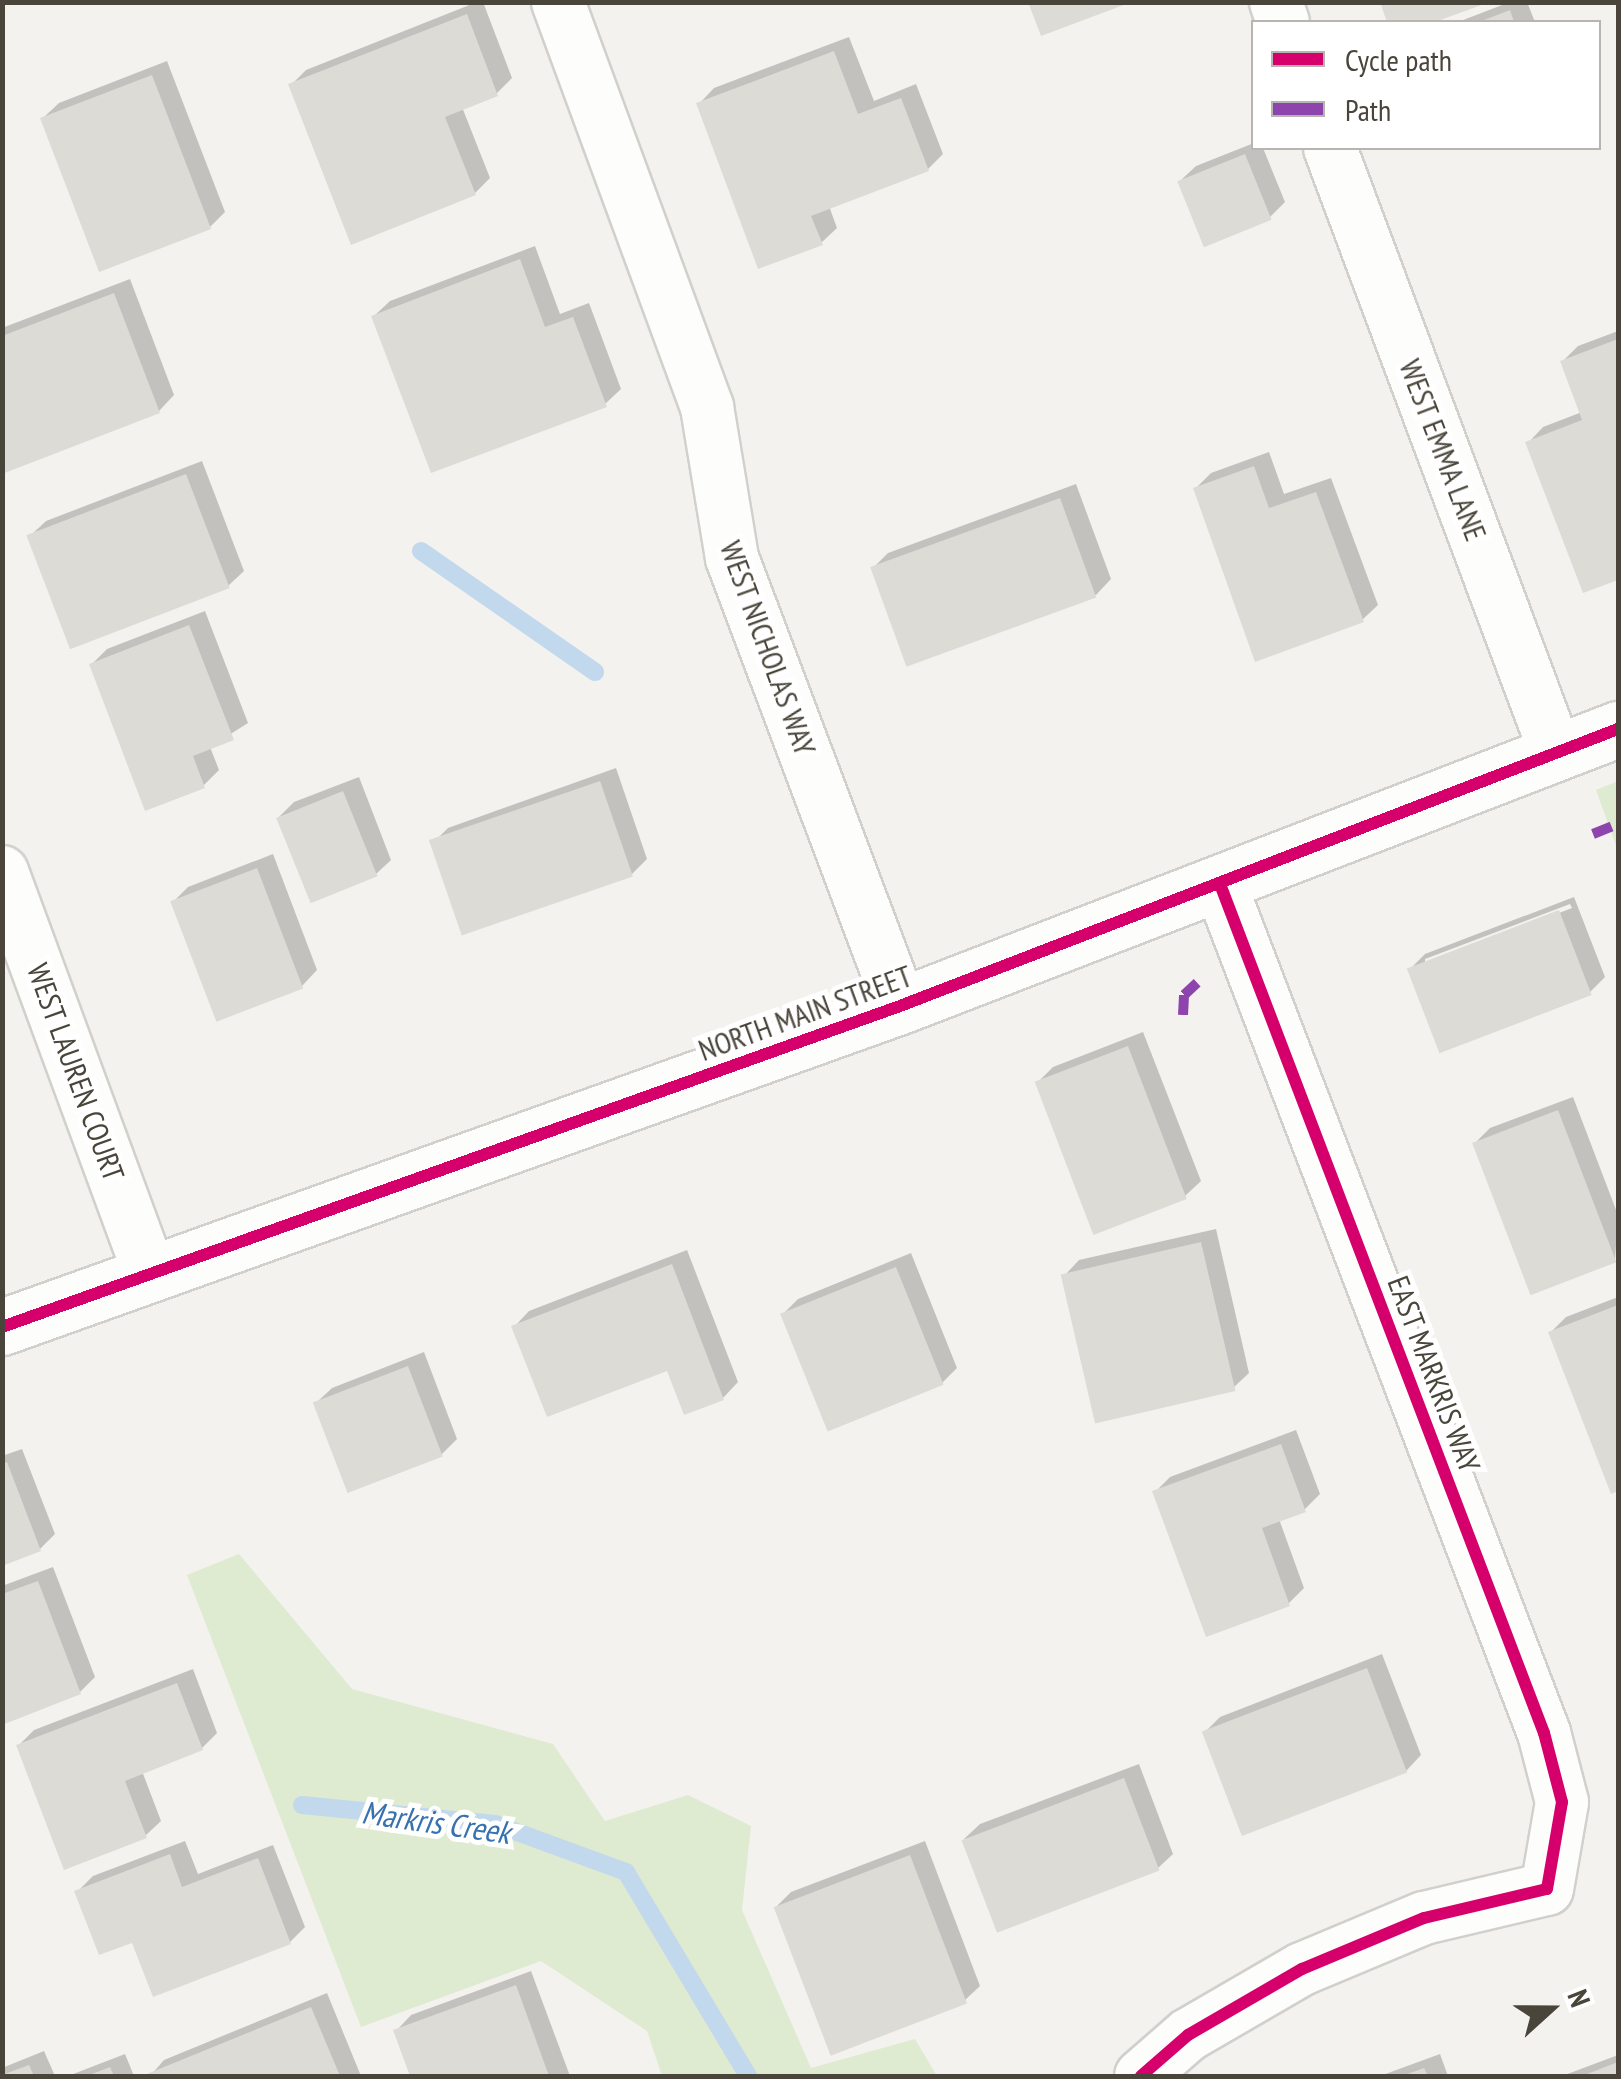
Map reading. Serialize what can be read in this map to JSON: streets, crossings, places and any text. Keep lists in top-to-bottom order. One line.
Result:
{"streets":{"street":["WEST EMMA LANE","WEST NICHOLAS WAY","NORTH MAIN STREET","WEST LAUREN COURT","EAST MARKRIS WAY"]},"crossings":[["WEST EMMA LANE","NORTH MAIN STREET"],["WEST NICHOLAS WAY","NORTH MAIN STREET"],["NORTH MAIN STREET","WEST LAUREN COURT"],["NORTH MAIN STREET","EAST MARKRIS WAY"]],"water":["Markris Creek"],"legend":["Cycle path","Path"],"north":"right"}
